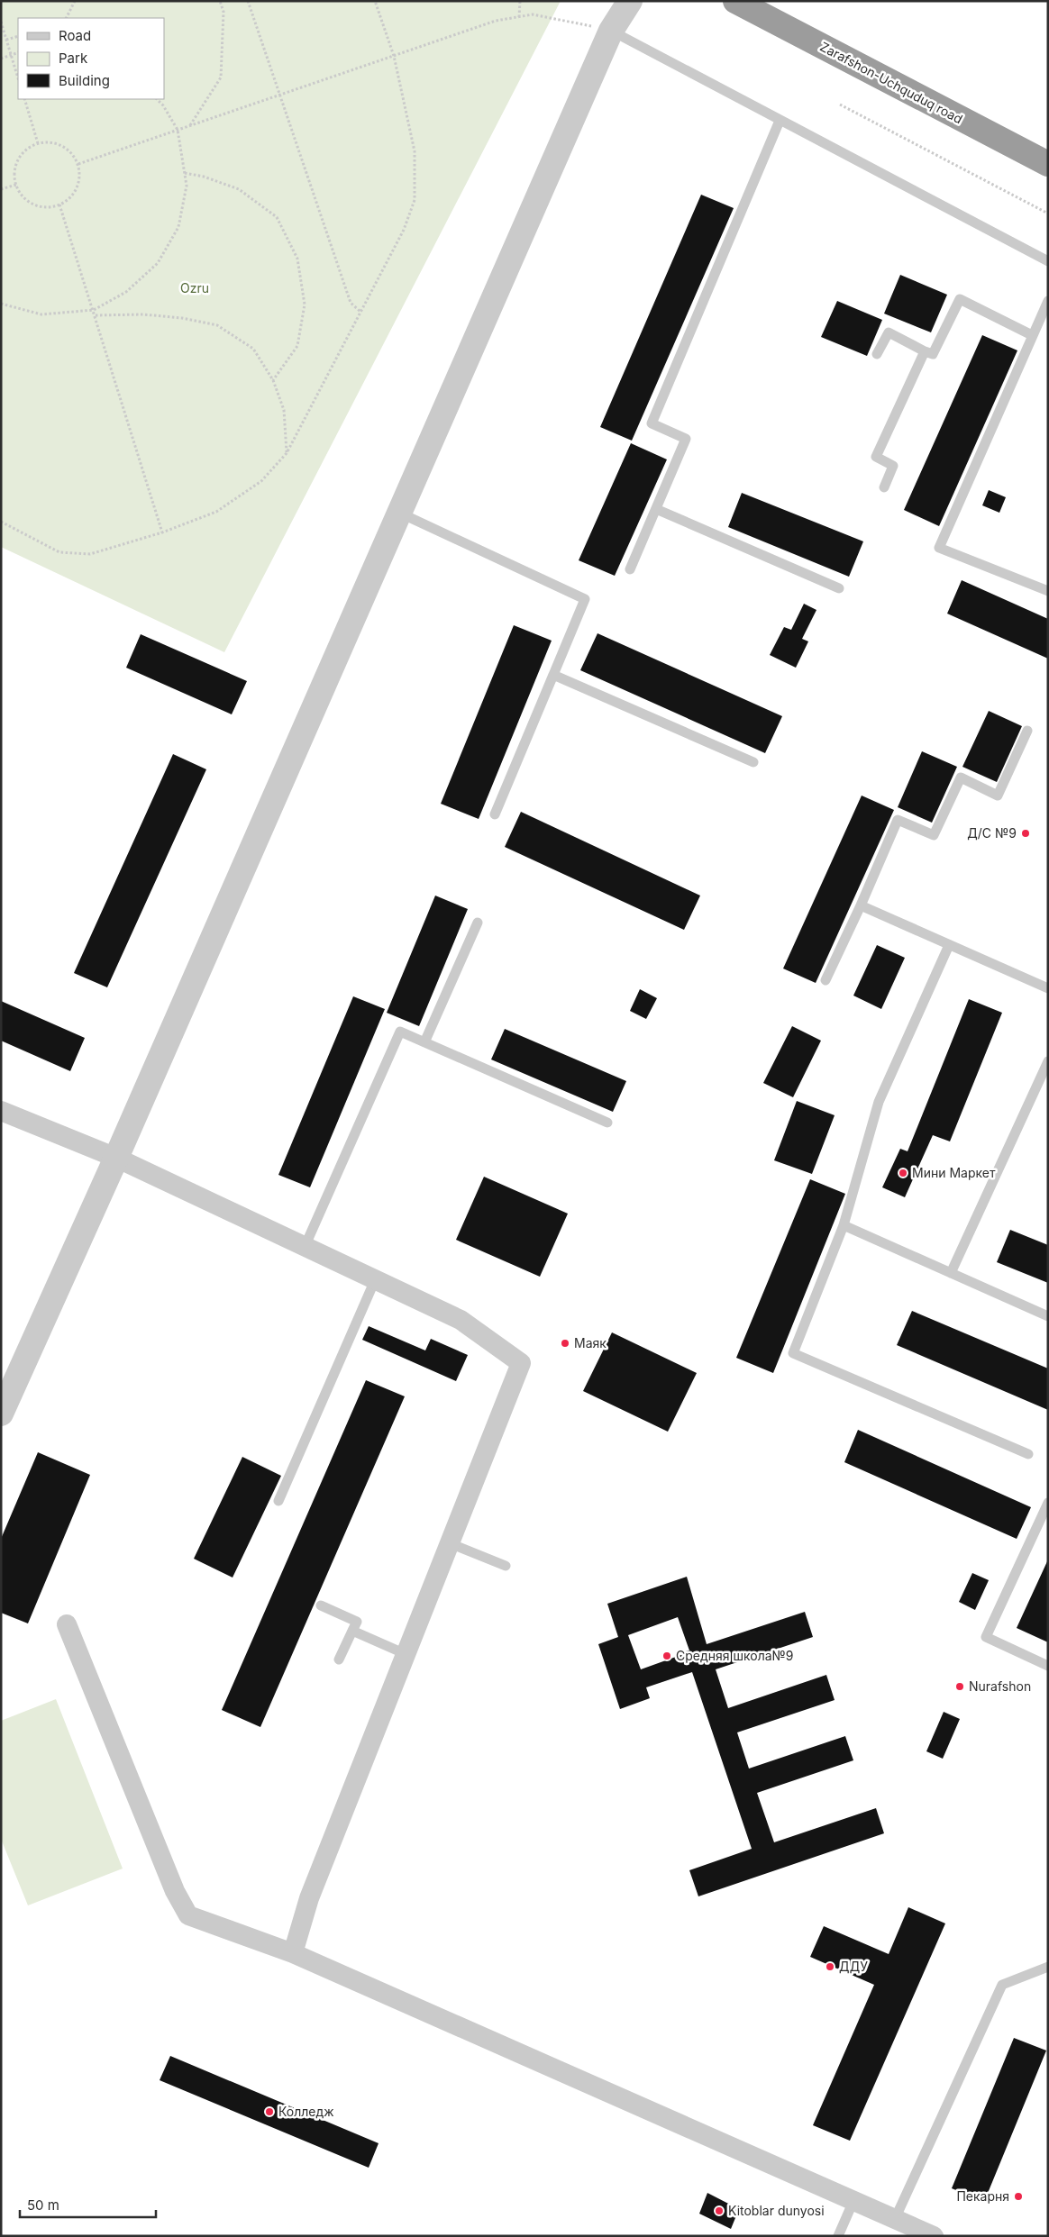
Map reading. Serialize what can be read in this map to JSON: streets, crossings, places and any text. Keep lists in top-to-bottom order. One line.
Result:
{"streets":{"highway":["Zarafshon-Uchquduq road"]},"parks":["Ozru"],"places":["Д/С №9","Мини Маркет","Маяк","Средняя школа№9","Nurafshon","ДДУ","Колледж","Пекарня","Kitoblar dunyosi"],"legend":["Road","Park","Building"],"scale_bar":"50 m"}
